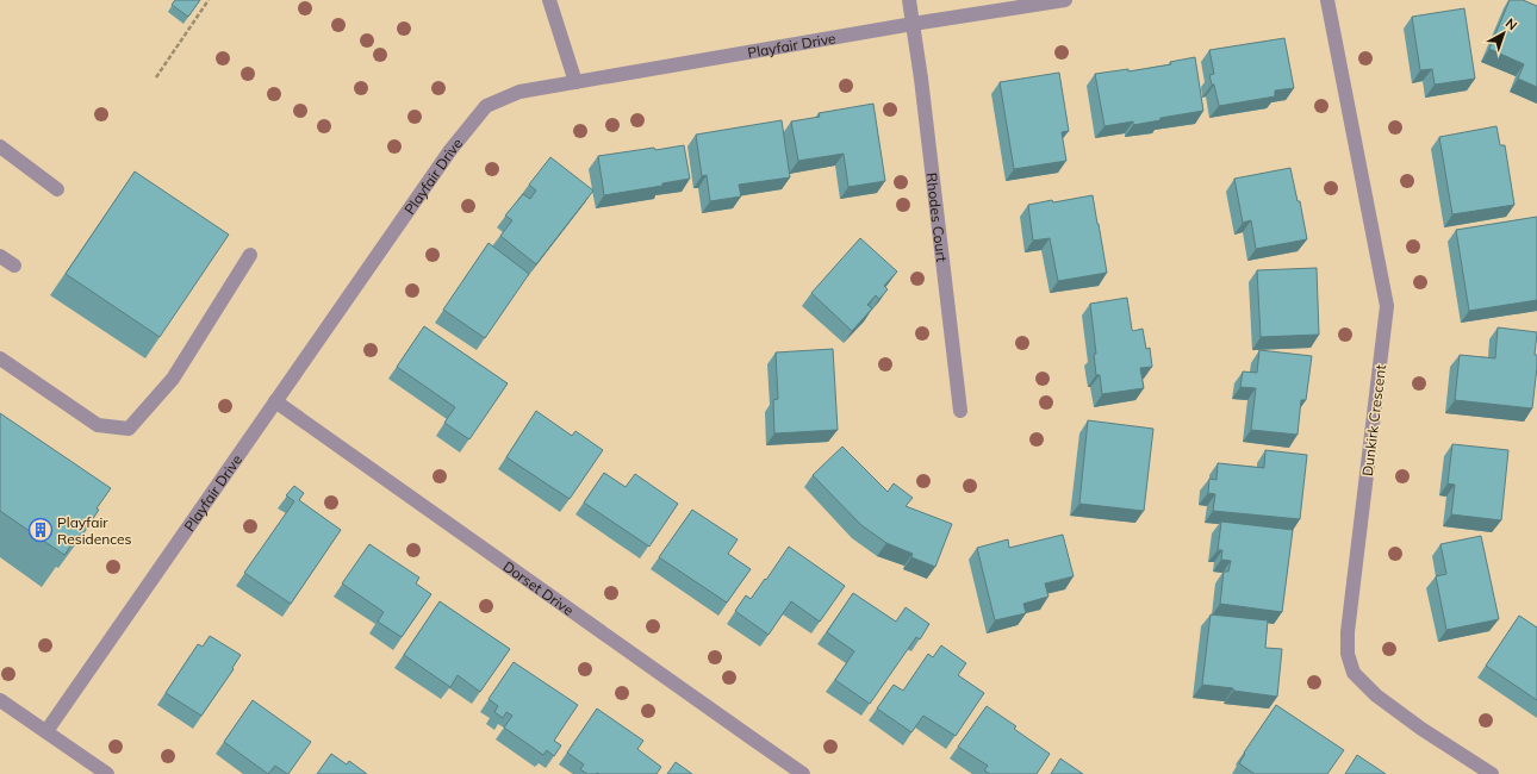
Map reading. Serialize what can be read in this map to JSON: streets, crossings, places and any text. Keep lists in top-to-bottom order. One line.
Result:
{"streets":{"street":["Playfair Drive","Rhodes Court","Dunkirk Crescent","Dorset Drive"]},"crossings":[["Playfair Drive","Rhodes Court"],["Playfair Drive","Dorset Drive"]],"places":{"building":["Playfair Residences"]},"north":"top right"}
